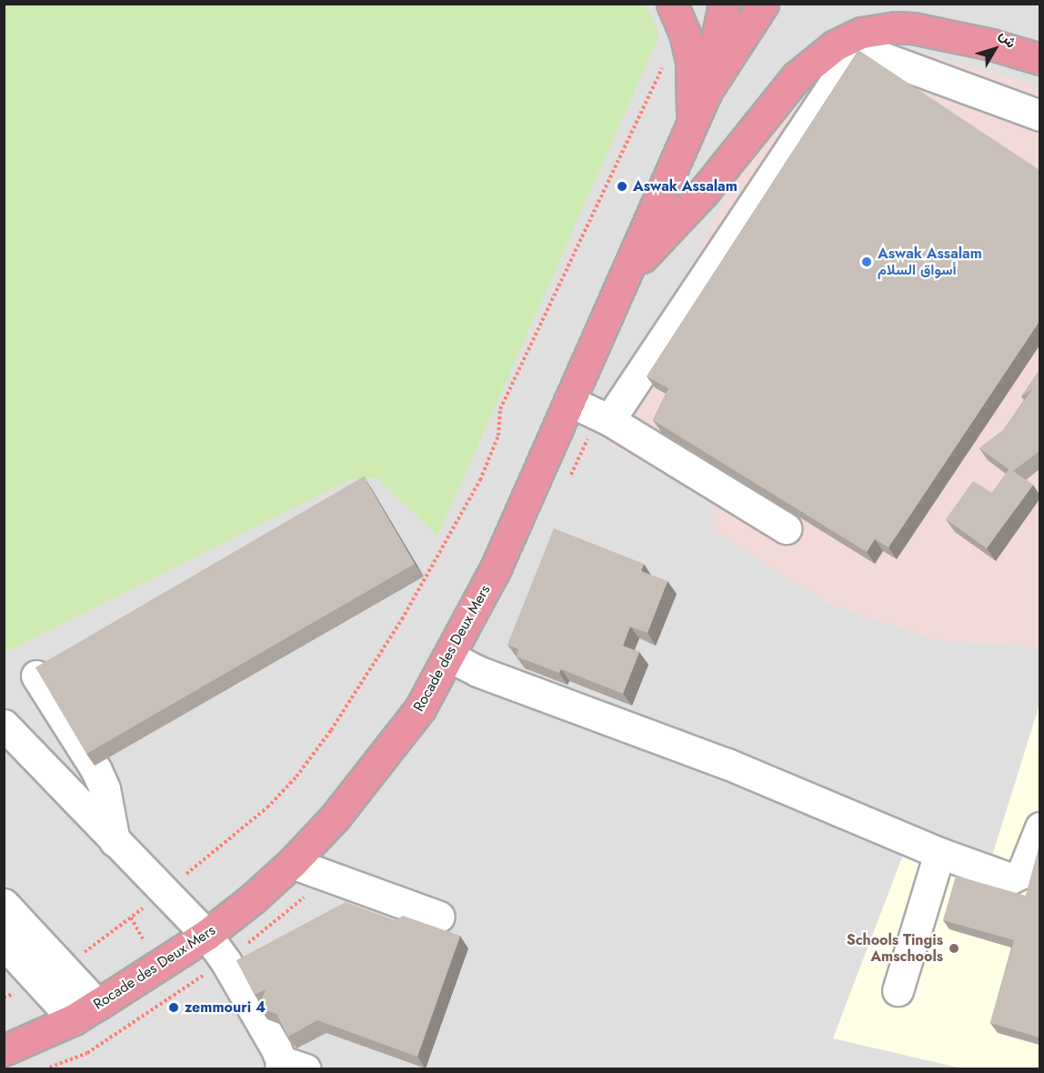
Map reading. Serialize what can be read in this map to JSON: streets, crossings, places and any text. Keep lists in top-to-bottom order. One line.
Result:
{"streets":{"highway":["Rocade des Deux Mers"]},"places":["Aswak Assalam","Aswak Assalam أسواق السلام","Schools Tingis Amschools","zemmouri 4"],"north":"top right"}
